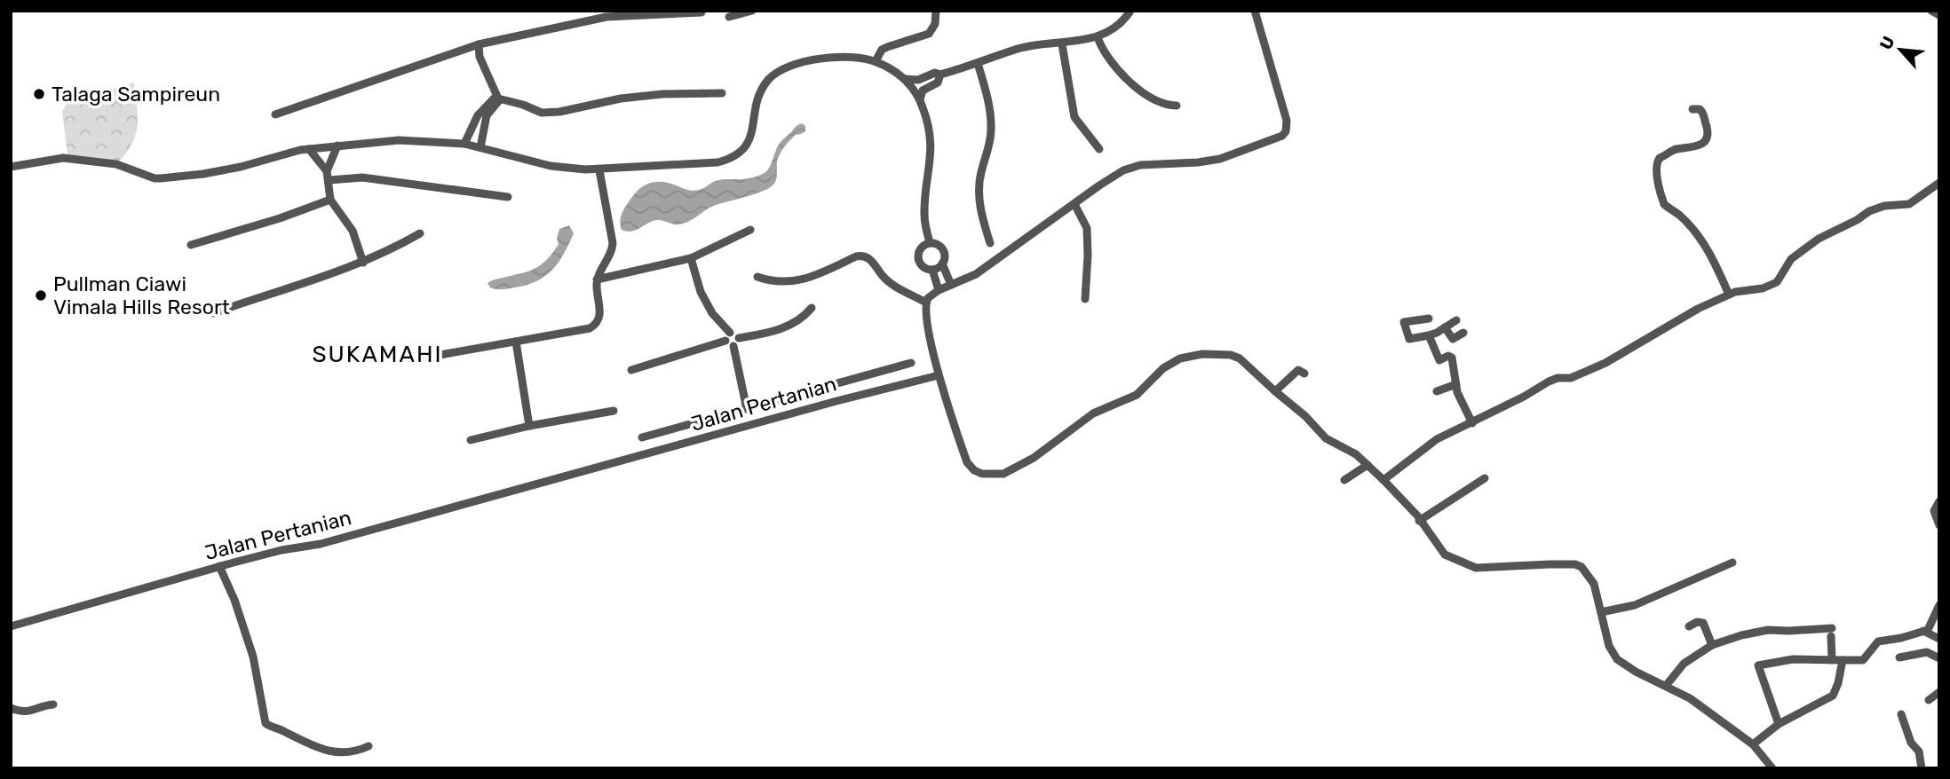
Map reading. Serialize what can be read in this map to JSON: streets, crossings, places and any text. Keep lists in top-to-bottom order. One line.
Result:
{"streets":{"street":["Jalan Pertanian"]},"districts":["SUKAMAHI"],"places":["Talaga Sampireun","Pullman Ciawi Vimala Hills Resort"],"north":"top left"}
